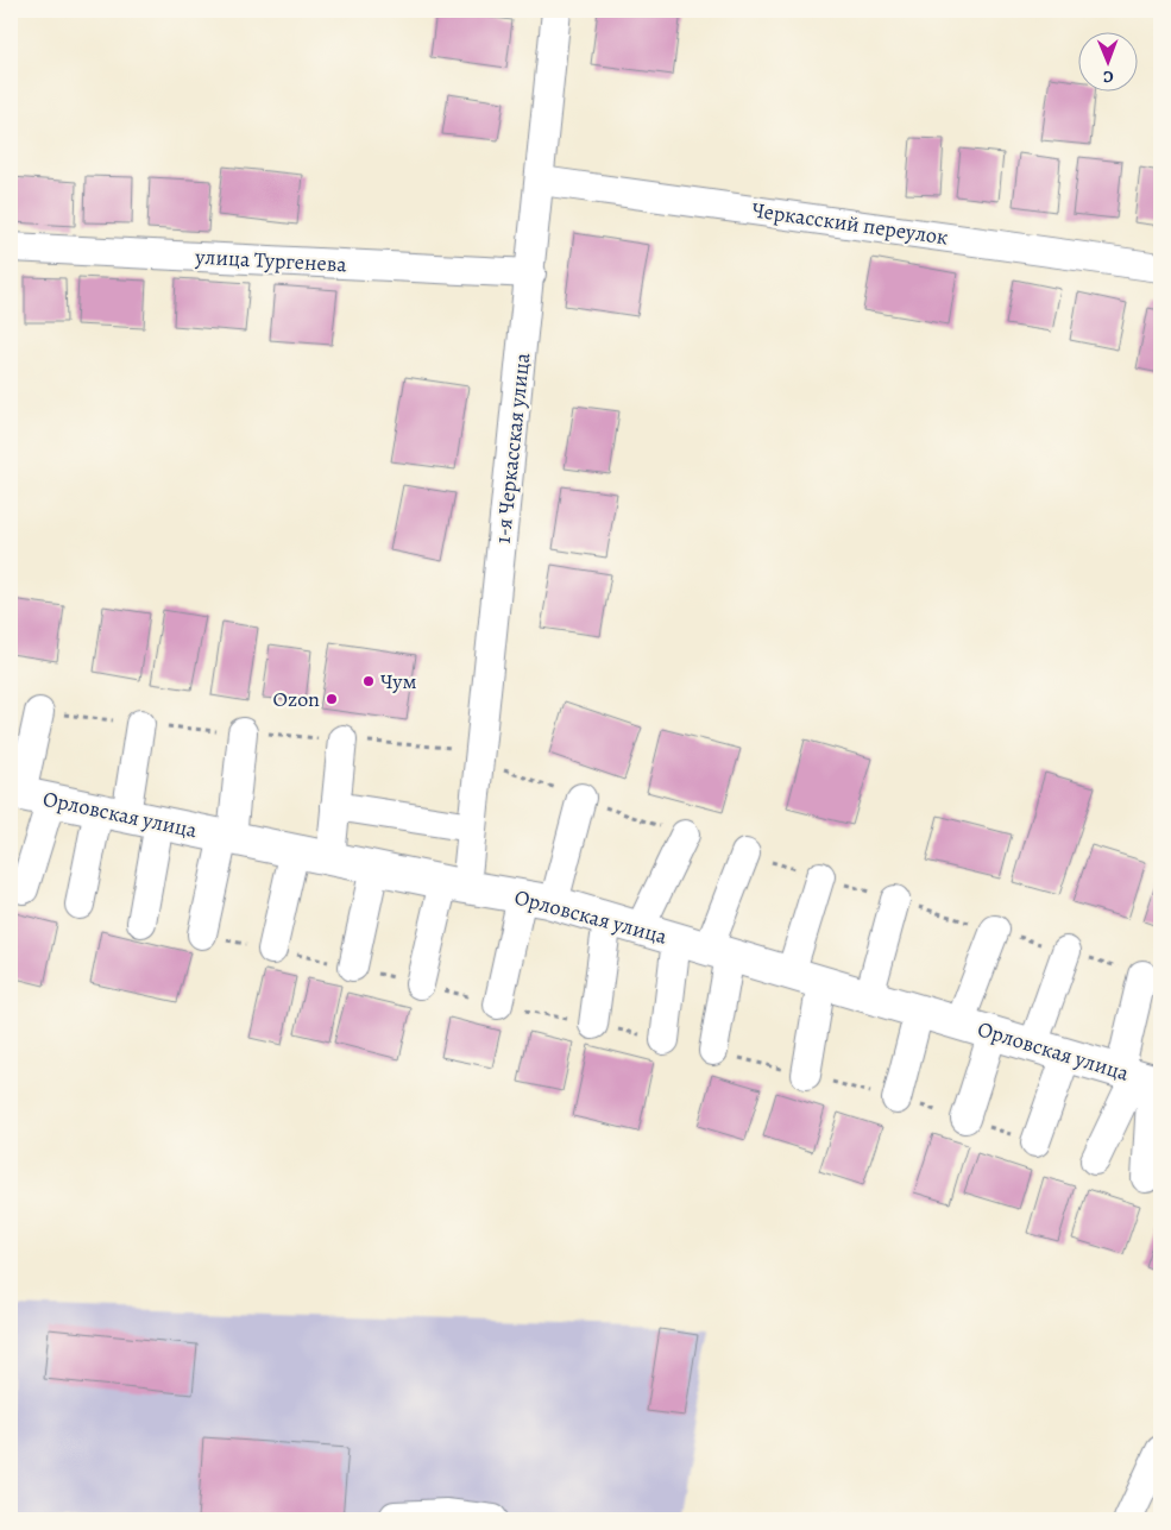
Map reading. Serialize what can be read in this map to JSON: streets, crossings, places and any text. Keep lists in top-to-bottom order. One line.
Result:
{"streets":{"main road":["Орловская улица"],"street":["Черкасский переулок","улица Тургенева","1-я Черкасская улица"]},"crossings":[["Черкасский переулок","1-я Черкасская улица"],["улица Тургенева","1-я Черкасская улица"],["1-я Черкасская улица","Орловская улица"]],"places":["Чум","Ozon"],"north":"bottom"}
